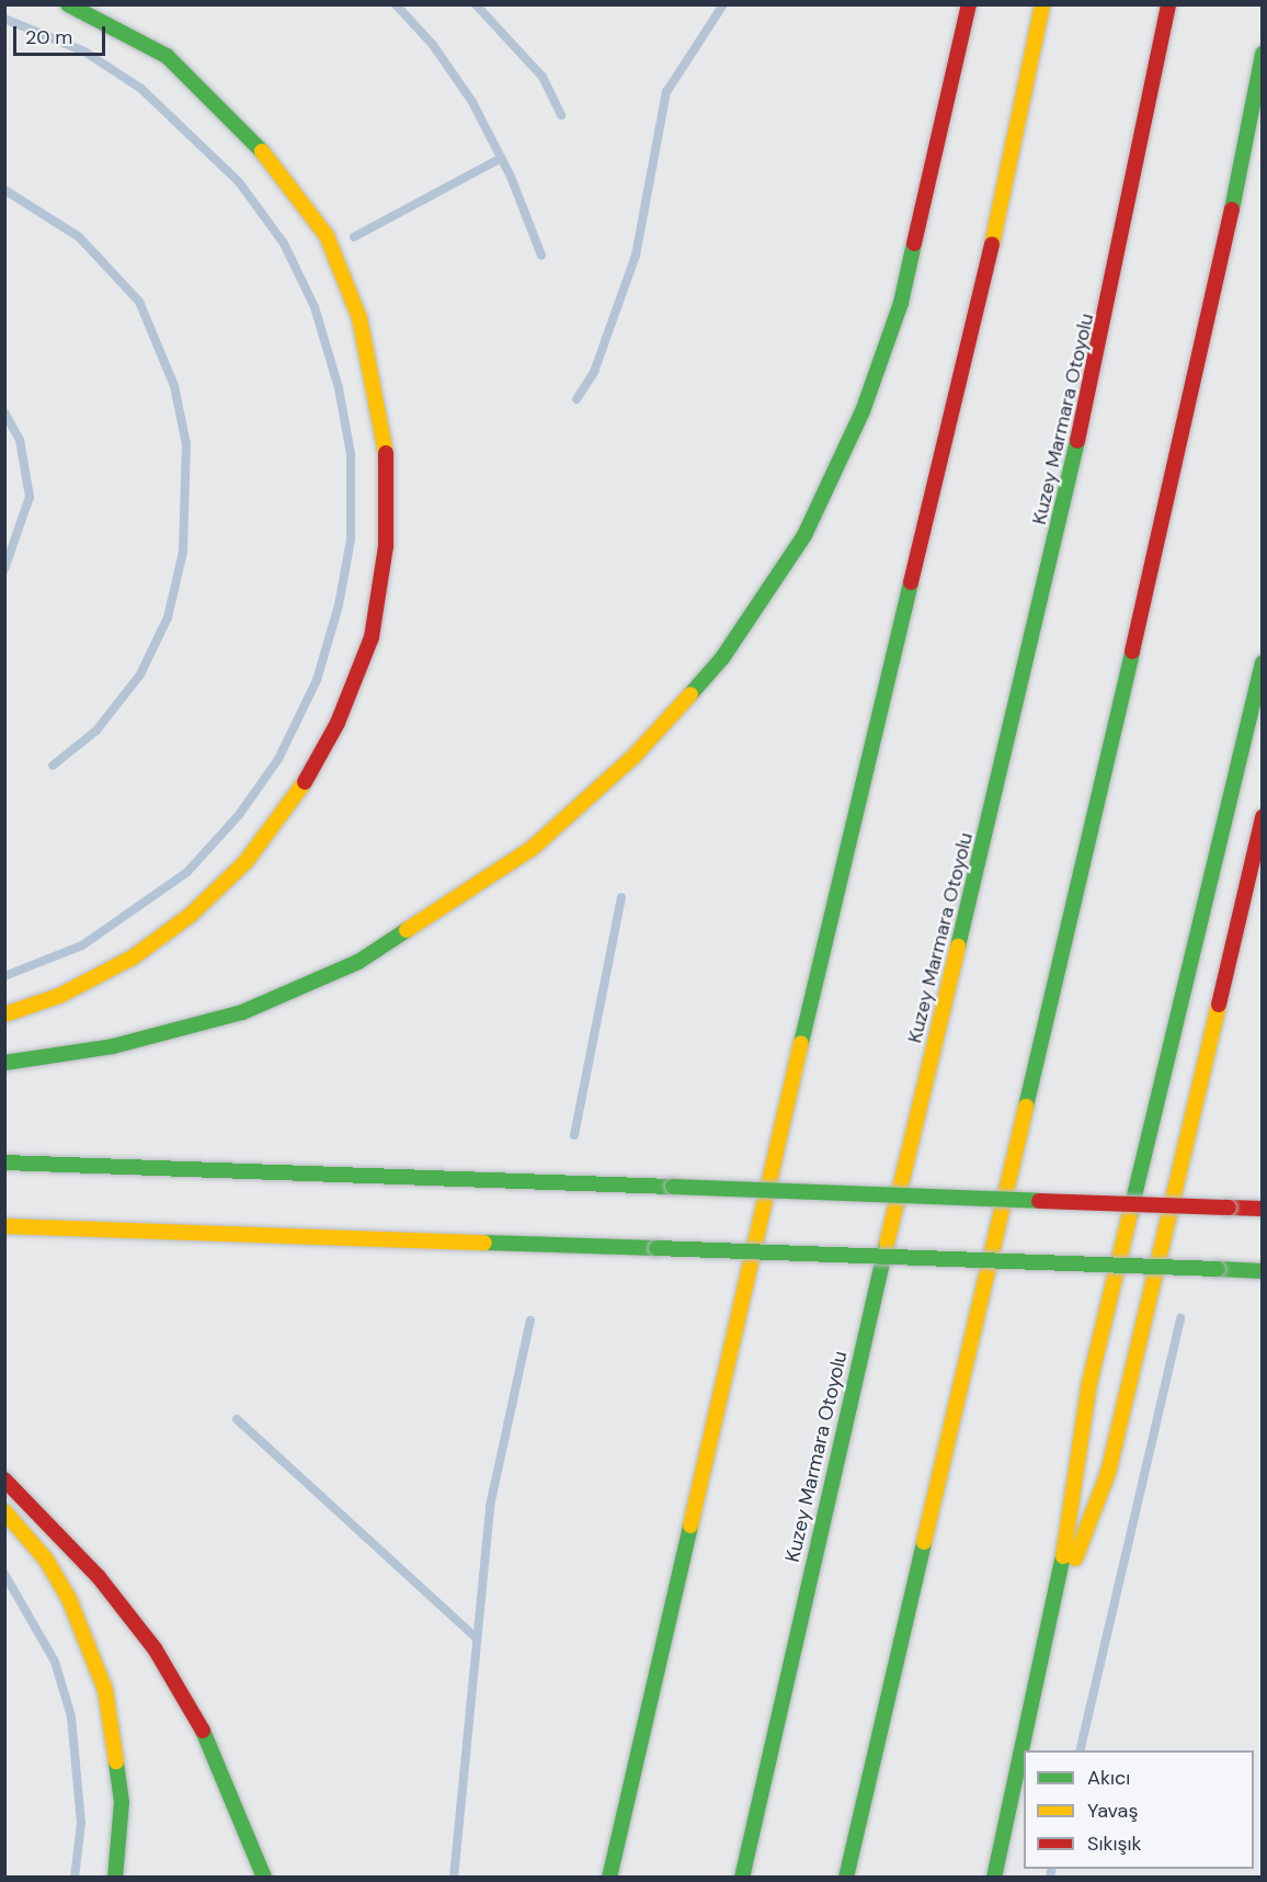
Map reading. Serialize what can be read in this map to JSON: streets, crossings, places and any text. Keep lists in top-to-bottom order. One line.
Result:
{"streets":{"highway":["Kuzey Marmara Otoyolu"]},"legend":["Akıcı","Yavaş","Sıkışık"],"scale_bar":"20 m"}
